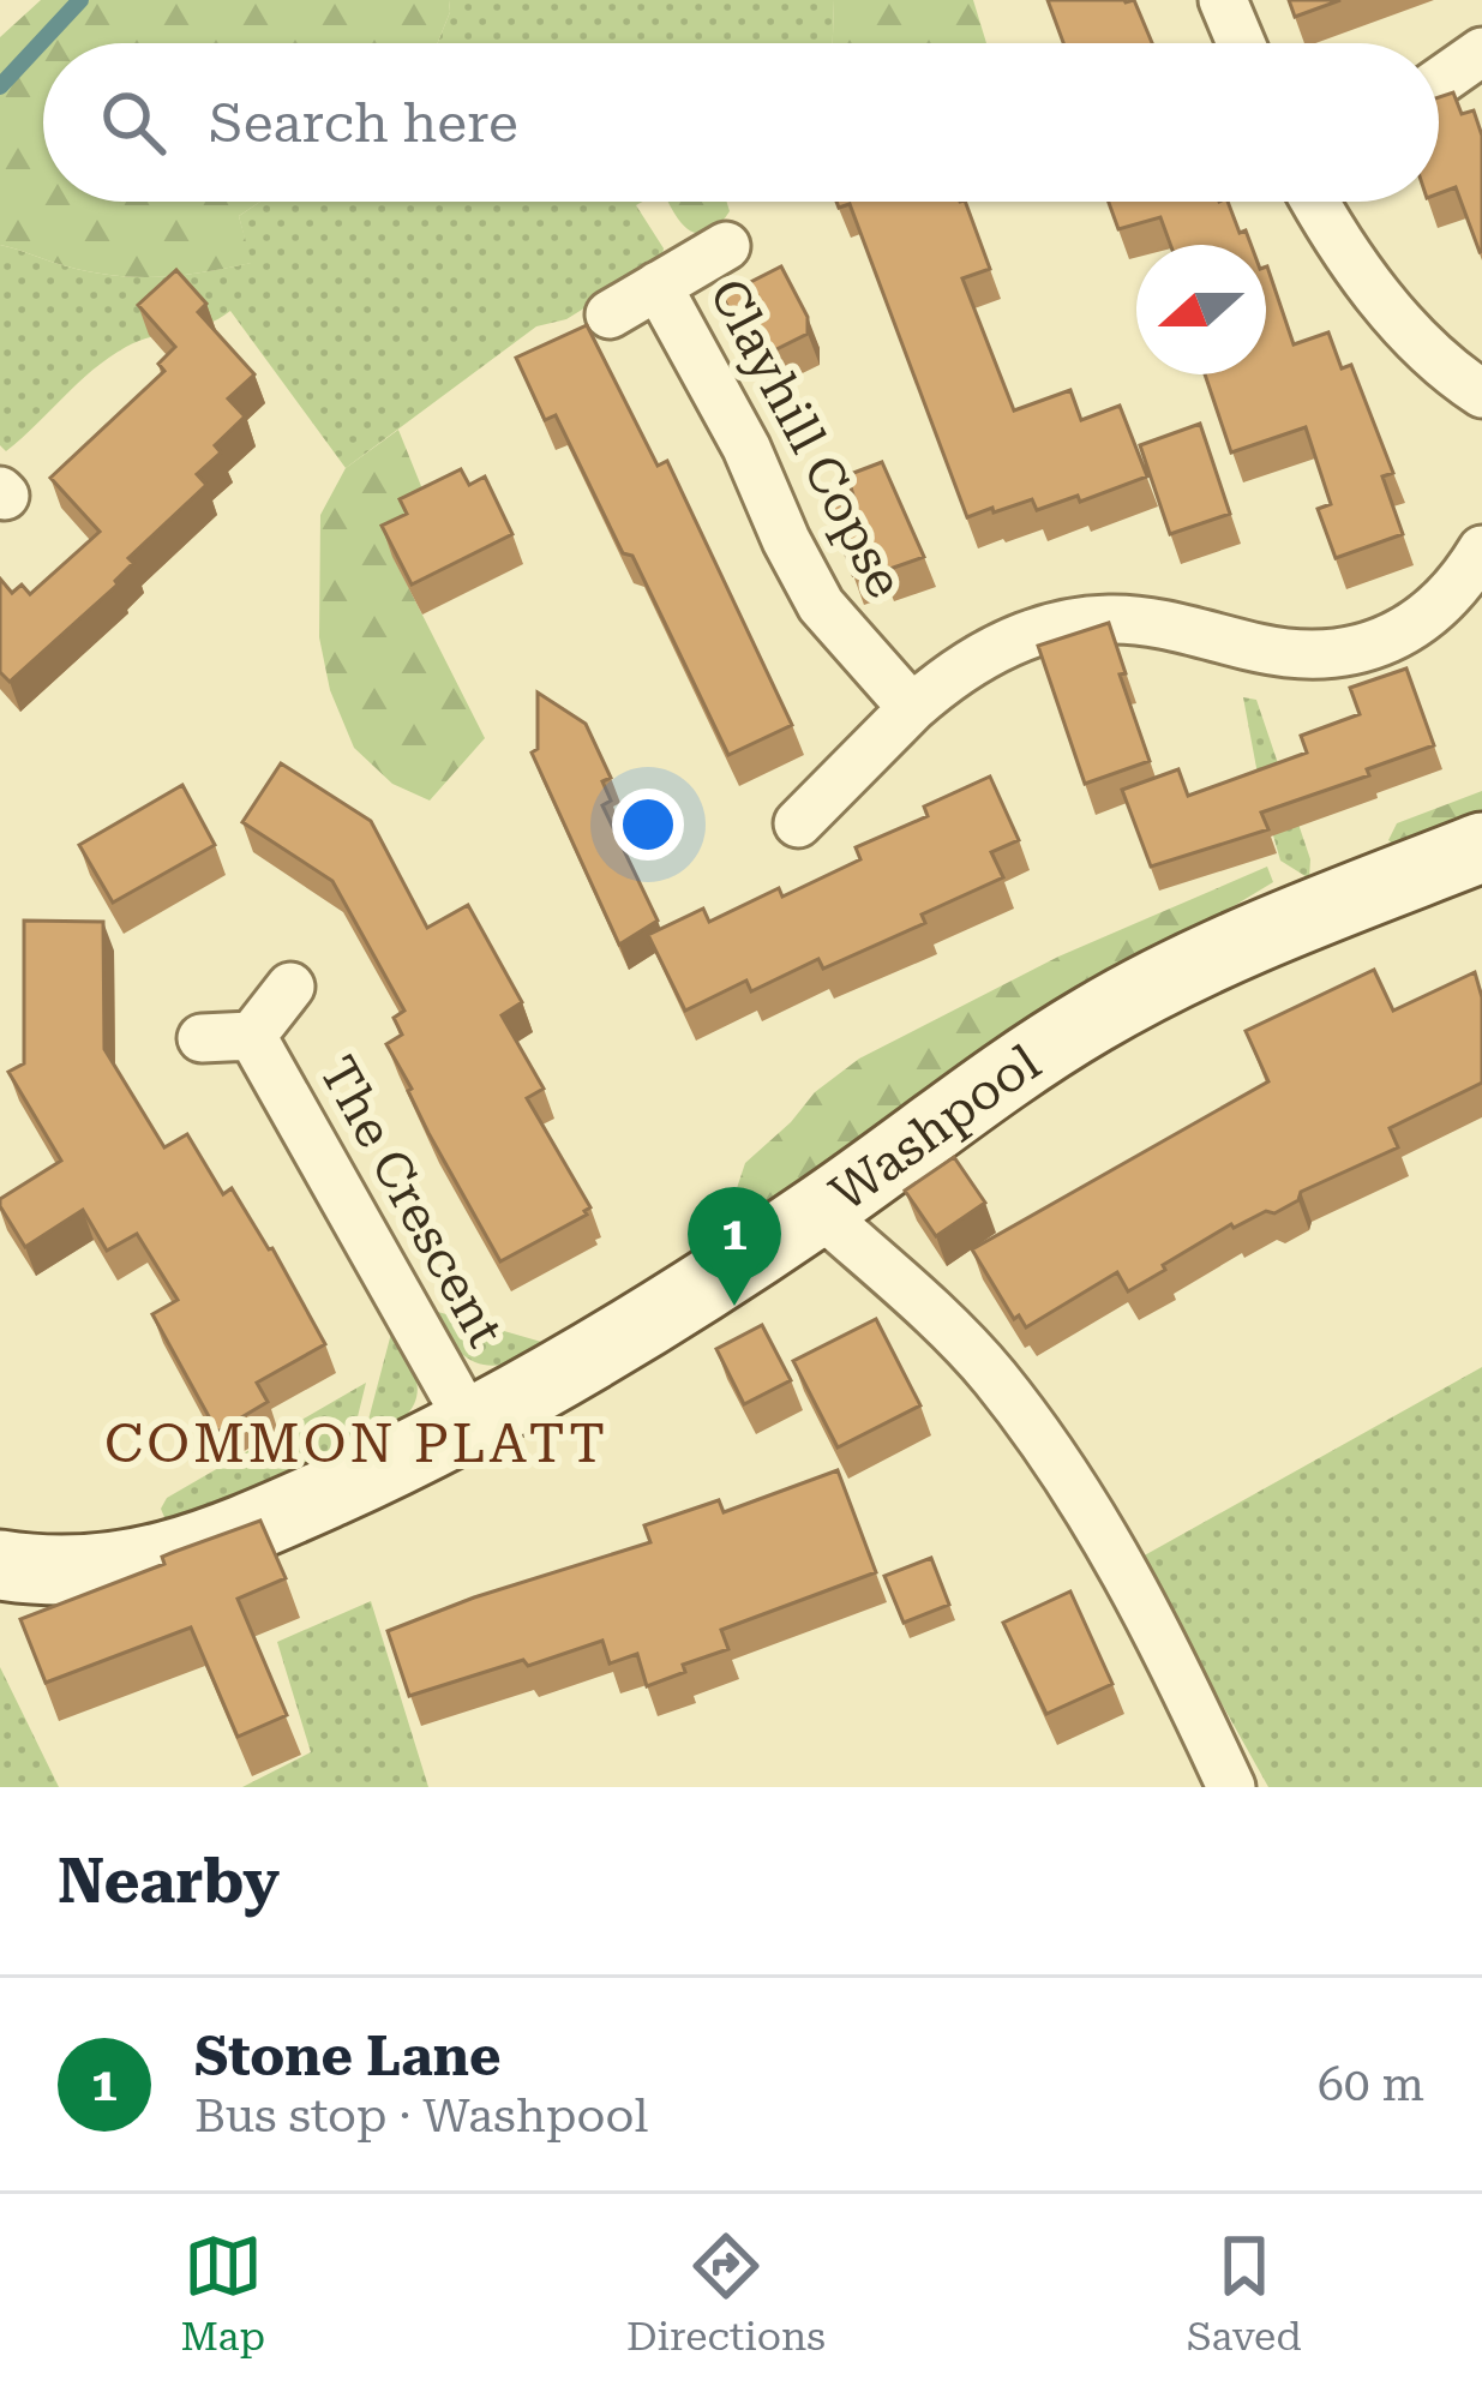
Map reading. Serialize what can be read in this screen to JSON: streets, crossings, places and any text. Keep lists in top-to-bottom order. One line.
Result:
{"streets":{"street":["Clayhill Copse","Washpool","The Crescent"]},"crossings":[["Washpool","The Crescent"]],"districts":["COMMON PLATT"],"north":"left","page":{"search":"Search here","pins":"1","heading":"Nearby","list":[{"mark":"1","name":"Stone Lane","note":"Bus stop · Washpool","value":"60 m"}],"nav":["Map","Directions","Saved"]}}
